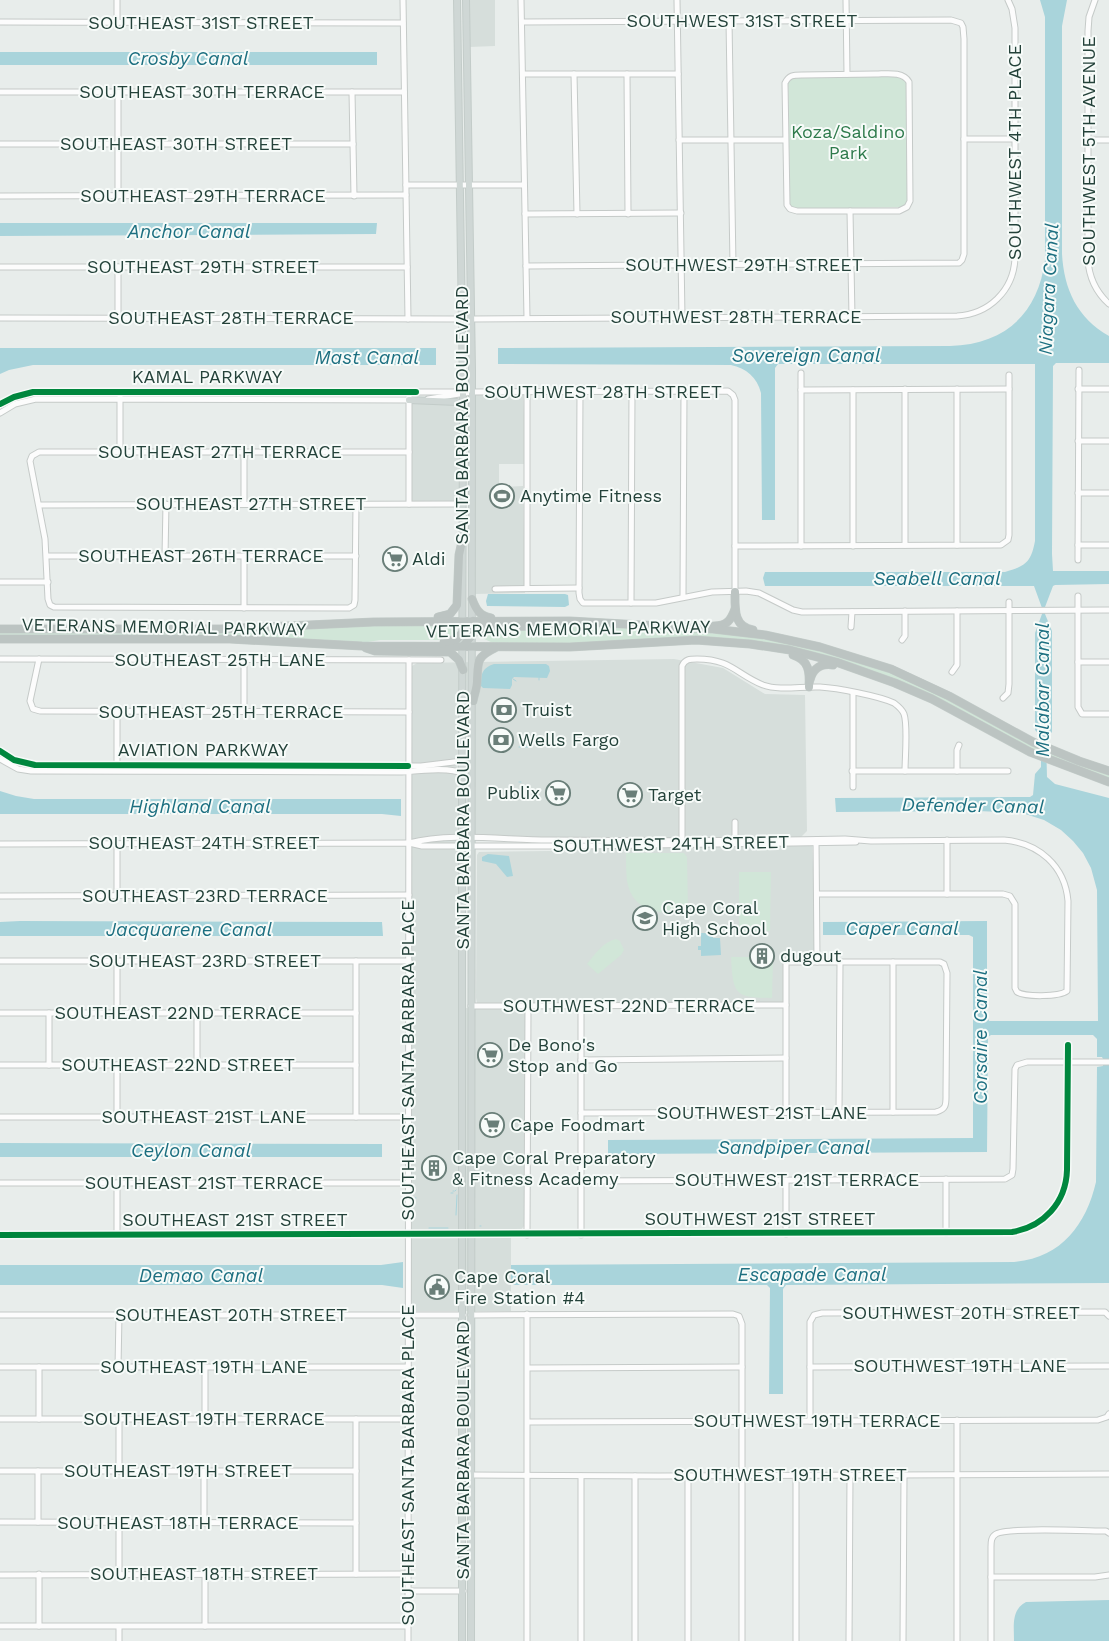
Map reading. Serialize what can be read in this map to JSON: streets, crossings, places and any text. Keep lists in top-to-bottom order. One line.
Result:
{"streets":{"highway":["VETERANS MEMORIAL PARKWAY"],"main road":["SANTA BARBARA BOULEVARD"],"street":["SOUTHWEST 31ST STREET","SOUTHEAST 31ST STREET","SOUTHEAST 30TH TERRACE","SOUTHEAST 30TH STREET","SOUTHWEST 5TH AVENUE","SOUTHWEST 4TH PLACE","SOUTHEAST 29TH TERRACE","SOUTHWEST 29TH STREET","SOUTHEAST 29TH STREET","SOUTHWEST 28TH TERRACE","SOUTHEAST 28TH TERRACE","KAMAL PARKWAY","SOUTHWEST 28TH STREET","SOUTHEAST 27TH TERRACE","SOUTHEAST 27TH STREET","SOUTHEAST 26TH TERRACE","SOUTHEAST 25TH LANE","SOUTHEAST 25TH TERRACE","AVIATION PARKWAY","SOUTHEAST 24TH STREET","SOUTHWEST 24TH STREET","SOUTHEAST 23RD TERRACE","SOUTHEAST 23RD STREET","SOUTHWEST 22ND TERRACE","SOUTHEAST 22ND TERRACE","SOUTHEAST SANTA BARBARA PLACE","SOUTHEAST 22ND STREET","SOUTHWEST 21ST LANE","SOUTHEAST 21ST LANE","SOUTHWEST 21ST TERRACE","SOUTHEAST 21ST TERRACE","SOUTHWEST 21ST STREET","SOUTHEAST 21ST STREET","SOUTHWEST 20TH STREET","SOUTHEAST 20TH STREET","SOUTHWEST 19TH LANE","SOUTHEAST 19TH LANE","SOUTHEAST 19TH TERRACE","SOUTHWEST 19TH TERRACE","SOUTHEAST 19TH STREET","SOUTHWEST 19TH STREET","SOUTHEAST 18TH TERRACE","SOUTHEAST 18TH STREET"]},"crossings":[["SOUTHWEST 31ST STREET","SOUTHWEST 29TH STREET"],["SOUTHWEST 4TH PLACE","SOUTHWEST 28TH TERRACE"],["SOUTHWEST 28TH TERRACE","SANTA BARBARA BOULEVARD"],["SOUTHEAST 28TH TERRACE","SANTA BARBARA BOULEVARD"],["KAMAL PARKWAY","SOUTHWEST 28TH STREET"],["KAMAL PARKWAY","SANTA BARBARA BOULEVARD"],["SOUTHWEST 28TH STREET","SANTA BARBARA BOULEVARD"],["SANTA BARBARA BOULEVARD","SOUTHEAST 27TH STREET"],["SANTA BARBARA BOULEVARD","VETERANS MEMORIAL PARKWAY"],["SANTA BARBARA BOULEVARD","AVIATION PARKWAY"],["SANTA BARBARA BOULEVARD","SOUTHEAST 24TH STREET"],["SANTA BARBARA BOULEVARD","SOUTHWEST 24TH STREET"],["SANTA BARBARA BOULEVARD","SOUTHWEST 22ND TERRACE"],["SANTA BARBARA BOULEVARD","SOUTHWEST 21ST STREET"],["SANTA BARBARA BOULEVARD","SOUTHEAST 21ST STREET"],["SANTA BARBARA BOULEVARD","SOUTHEAST 20TH STREET"],["SANTA BARBARA BOULEVARD","SOUTHWEST 19TH STREET"],["SOUTHEAST 27TH TERRACE","SOUTHEAST 27TH STREET"],["SOUTHEAST 25TH LANE","SOUTHEAST 25TH TERRACE"],["SOUTHEAST 25TH LANE","SOUTHEAST SANTA BARBARA PLACE"],["SOUTHEAST 25TH TERRACE","SOUTHEAST SANTA BARBARA PLACE"],["AVIATION PARKWAY","SOUTHEAST SANTA BARBARA PLACE"],["SOUTHEAST 24TH STREET","SOUTHWEST 24TH STREET"],["SOUTHEAST 24TH STREET","SOUTHEAST SANTA BARBARA PLACE"],["SOUTHEAST 23RD TERRACE","SOUTHEAST SANTA BARBARA PLACE"],["SOUTHEAST 23RD STREET","SOUTHEAST SANTA BARBARA PLACE"],["SOUTHEAST SANTA BARBARA PLACE","SOUTHEAST 21ST LANE"],["SOUTHEAST SANTA BARBARA PLACE","SOUTHEAST 21ST TERRACE"],["SOUTHEAST SANTA BARBARA PLACE","SOUTHEAST 21ST STREET"],["SOUTHEAST SANTA BARBARA PLACE","SOUTHEAST 20TH STREET"],["SOUTHEAST SANTA BARBARA PLACE","SOUTHEAST 19TH LANE"],["SOUTHEAST SANTA BARBARA PLACE","SOUTHEAST 19TH TERRACE"],["SOUTHEAST SANTA BARBARA PLACE","SOUTHEAST 18TH STREET"],["SOUTHWEST 21ST TERRACE","SOUTHWEST 21ST STREET"],["SOUTHWEST 21ST STREET","SOUTHEAST 21ST STREET"],["SOUTHWEST 20TH STREET","SOUTHWEST 19TH LANE"]],"water":["Crosby Canal","Anchor Canal","Niagara Canal","Sovereign Canal","Mast Canal","Seabell Canal","Malabar Canal","Defender Canal","Highland Canal","Caper Canal","Jacquarene Canal","Corsaire Canal","Sandpiper Canal","Ceylon Canal","Escapade Canal","Demao Canal"],"parks":["Koza/Saldino Park"],"places":{"sports":["Anytime Fitness"],"supermarket":["Aldi","Publix","Target","De Bono's Stop and Go","Cape Foodmart"],"bank":["Truist","Wells Fargo"],"school or university":["Cape Coral High School"],"building":["dugout","Cape Coral Preparatory & Fitness Academy"],"public building":["Cape Coral Fire Station #4"]}}
